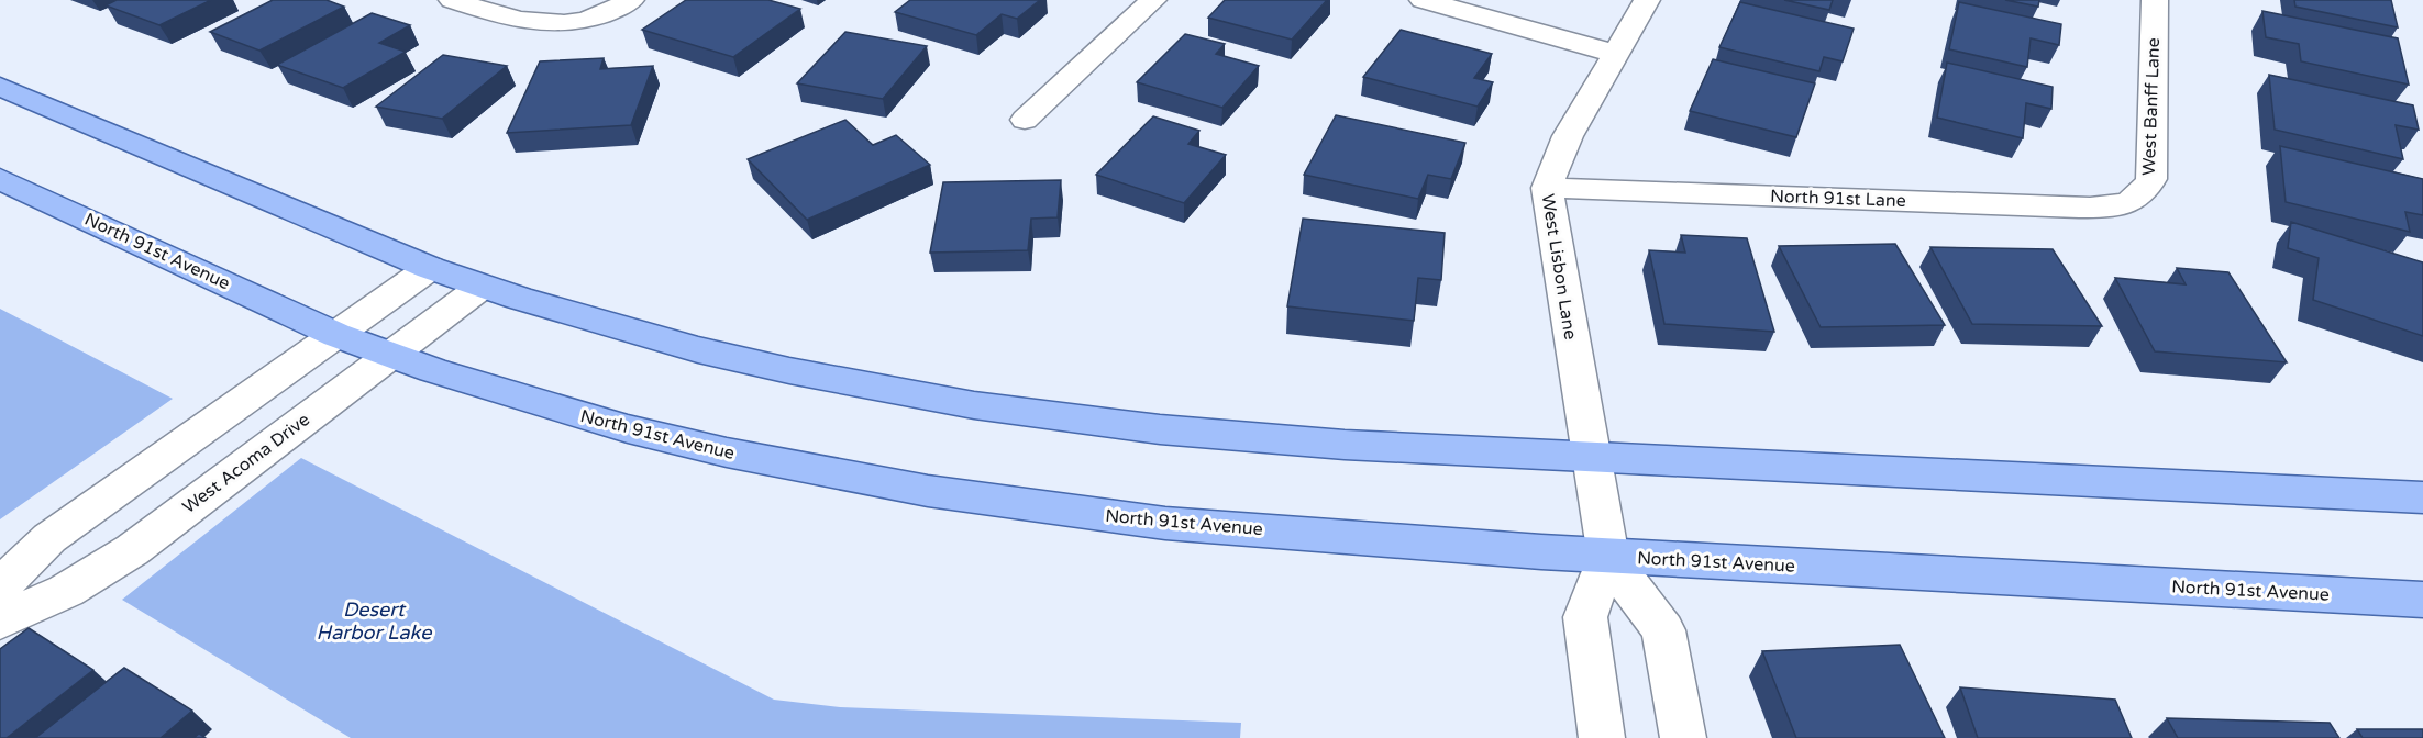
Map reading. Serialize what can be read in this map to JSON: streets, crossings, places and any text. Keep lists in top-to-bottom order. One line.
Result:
{"streets":{"main road":["North 91st Avenue"],"street":["West Banff Lane","North 91st Lane","West Lisbon Lane","West Acoma Drive"]},"crossings":[["West Banff Lane","North 91st Lane"],["North 91st Lane","West Lisbon Lane"],["North 91st Avenue","West Lisbon Lane"],["North 91st Avenue","West Acoma Drive"]],"water":["Desert Harbor Lake"]}
